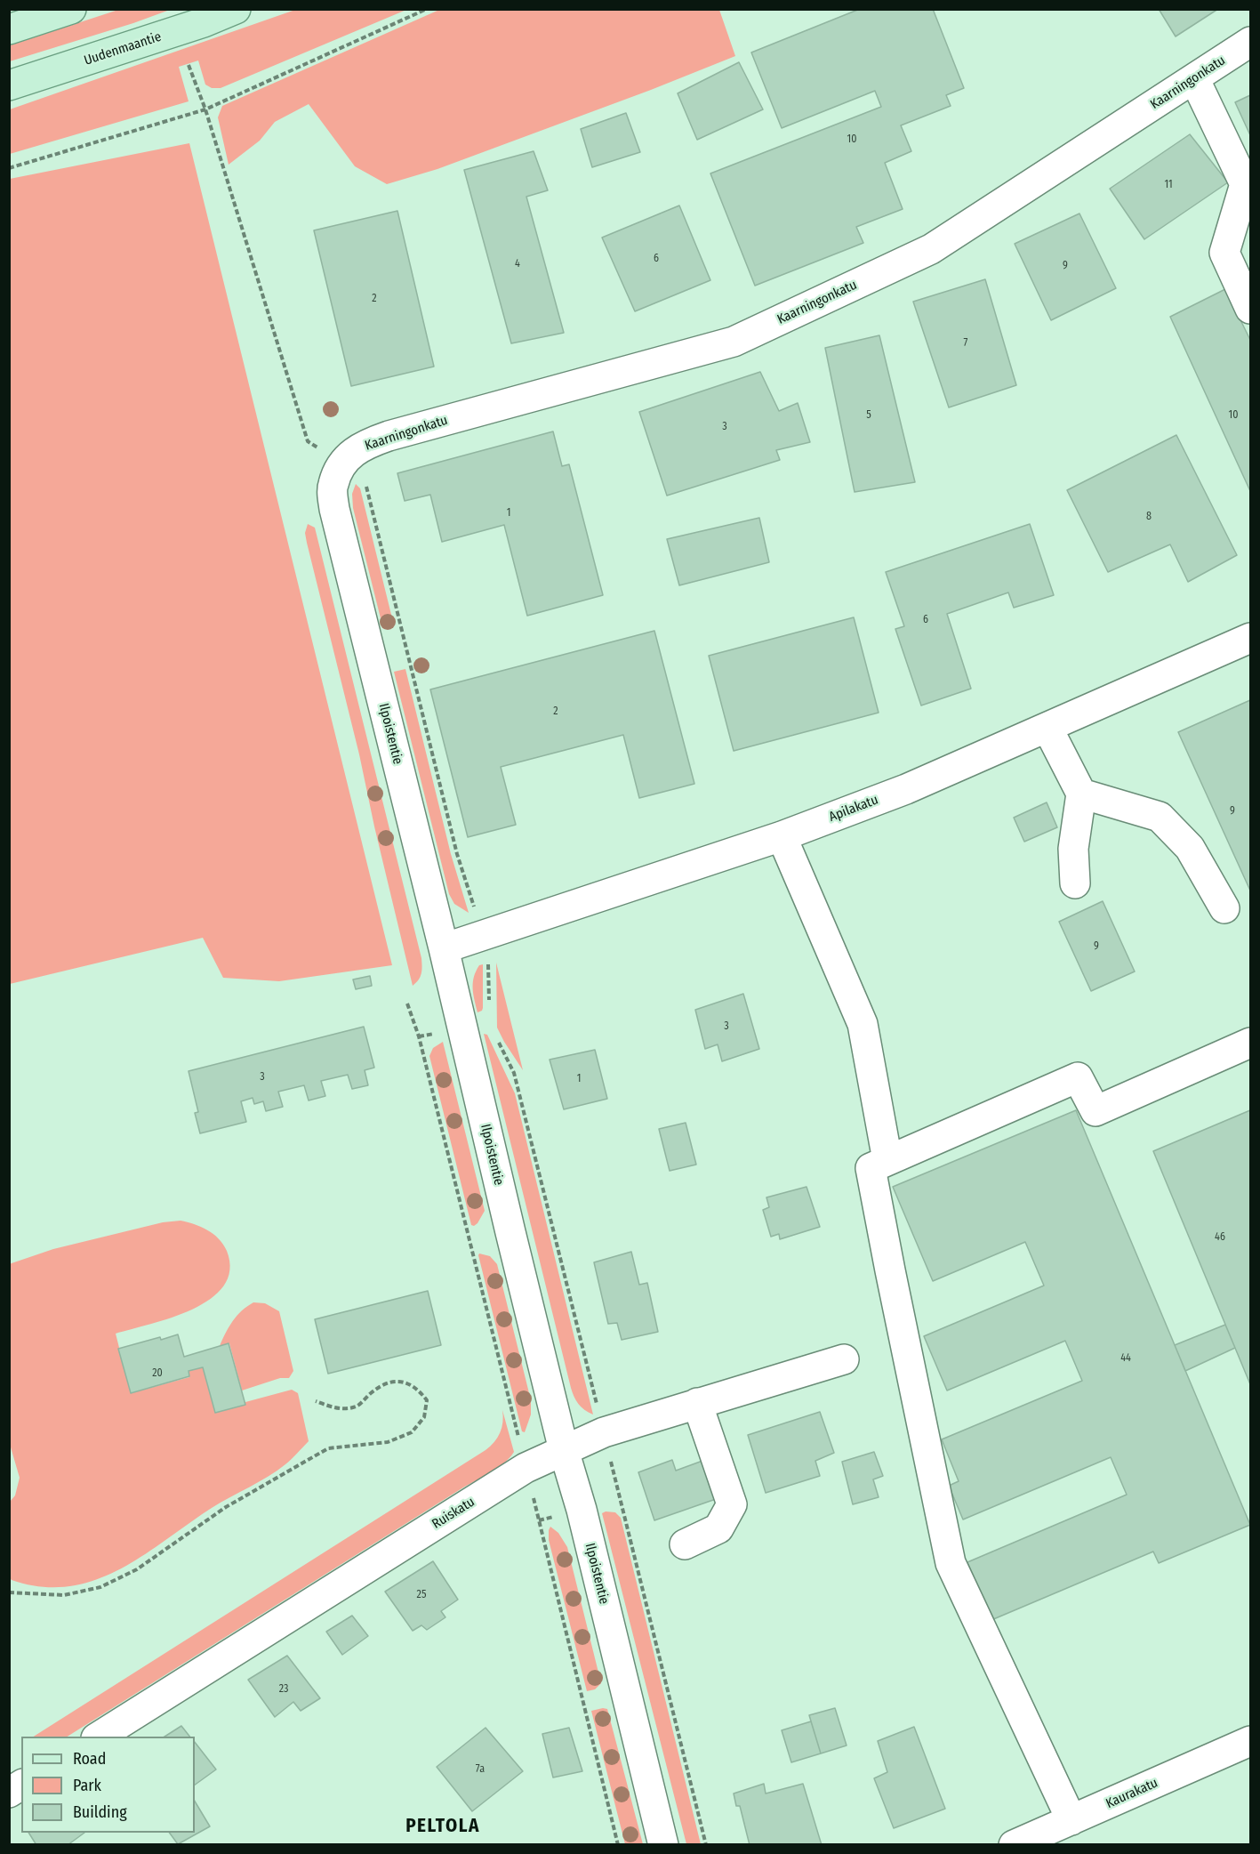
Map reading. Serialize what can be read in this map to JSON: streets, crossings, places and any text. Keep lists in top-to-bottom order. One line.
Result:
{"streets":{"main road":["Uudenmaantie"],"street":["Kaarningonkatu","Ilpoistentie","Apilakatu","Ruiskatu","Kaurakatu"]},"crossings":[["Kaarningonkatu","Ilpoistentie"],["Ilpoistentie","Apilakatu"],["Ilpoistentie","Ruiskatu"]],"districts":["PELTOLA"],"house_numbers":["10","11","6","4","9","2","7","5","10","3","1","8","6","2","9","9","3","3","1","46","44","20","25","23","7a"],"legend":["Road","Park","Building"]}
